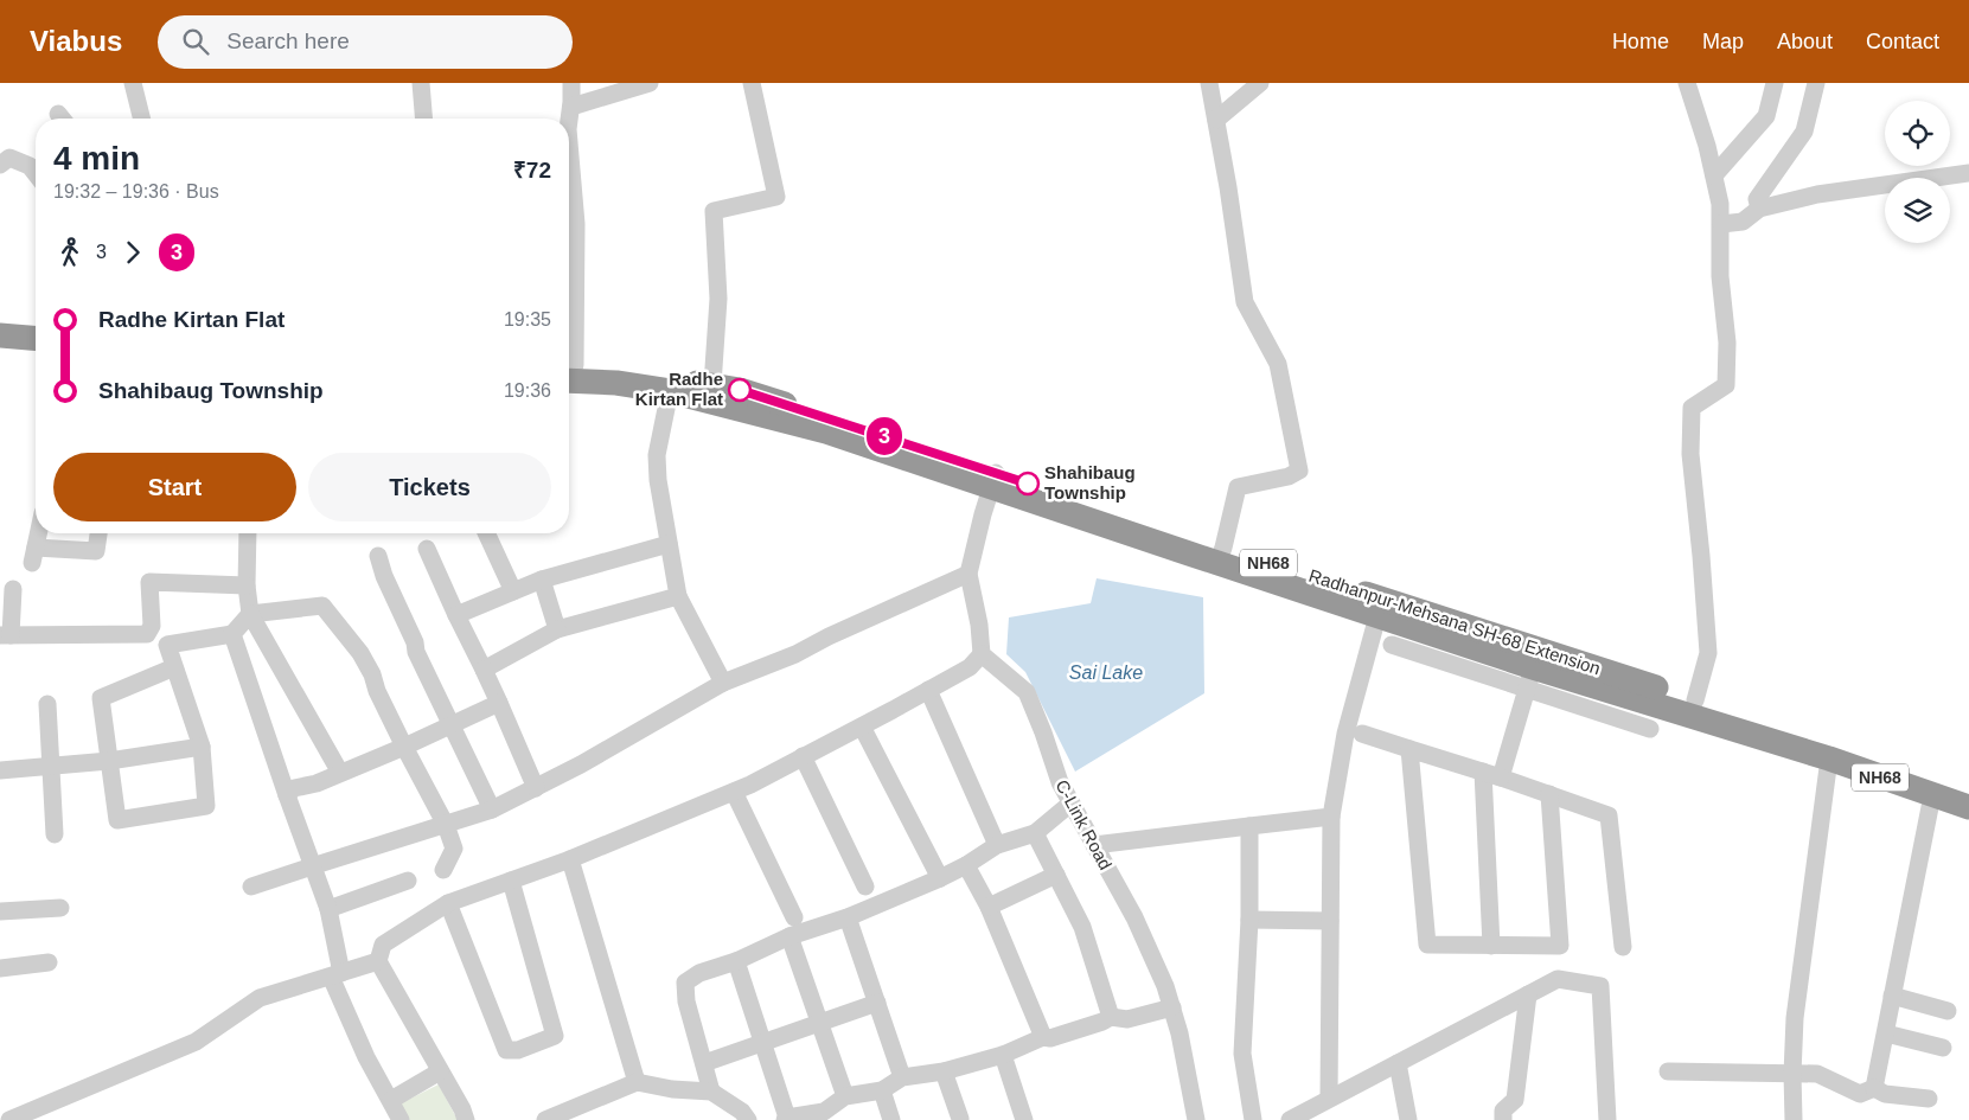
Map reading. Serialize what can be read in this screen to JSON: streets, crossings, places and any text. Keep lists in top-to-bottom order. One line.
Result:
{"streets":{"highway":["NH68","Radhanpur-Mehsana SH-68 Extension"],"street":["C-Link Road"]},"crossings":[["NH68","Radhanpur-Mehsana SH-68 Extension"]],"water":["Sai Lake"],"places":["Radhe Kirtan Flat","Shahibaug Township"],"lines":["bus line 3"],"page":{"header":"Viabus","search":"Search here","nav":["Home","Map","About","Contact"],"on_map":"3","heading":["4 min","19:32 – 19:36 · Bus","₹72"],"legs":["3","3"],"list":[{"name":"Radhe Kirtan Flat","value":"19:35"},{"name":"Shahibaug Township","value":"19:36"}],"buttons":["Start","Tickets"]}}
